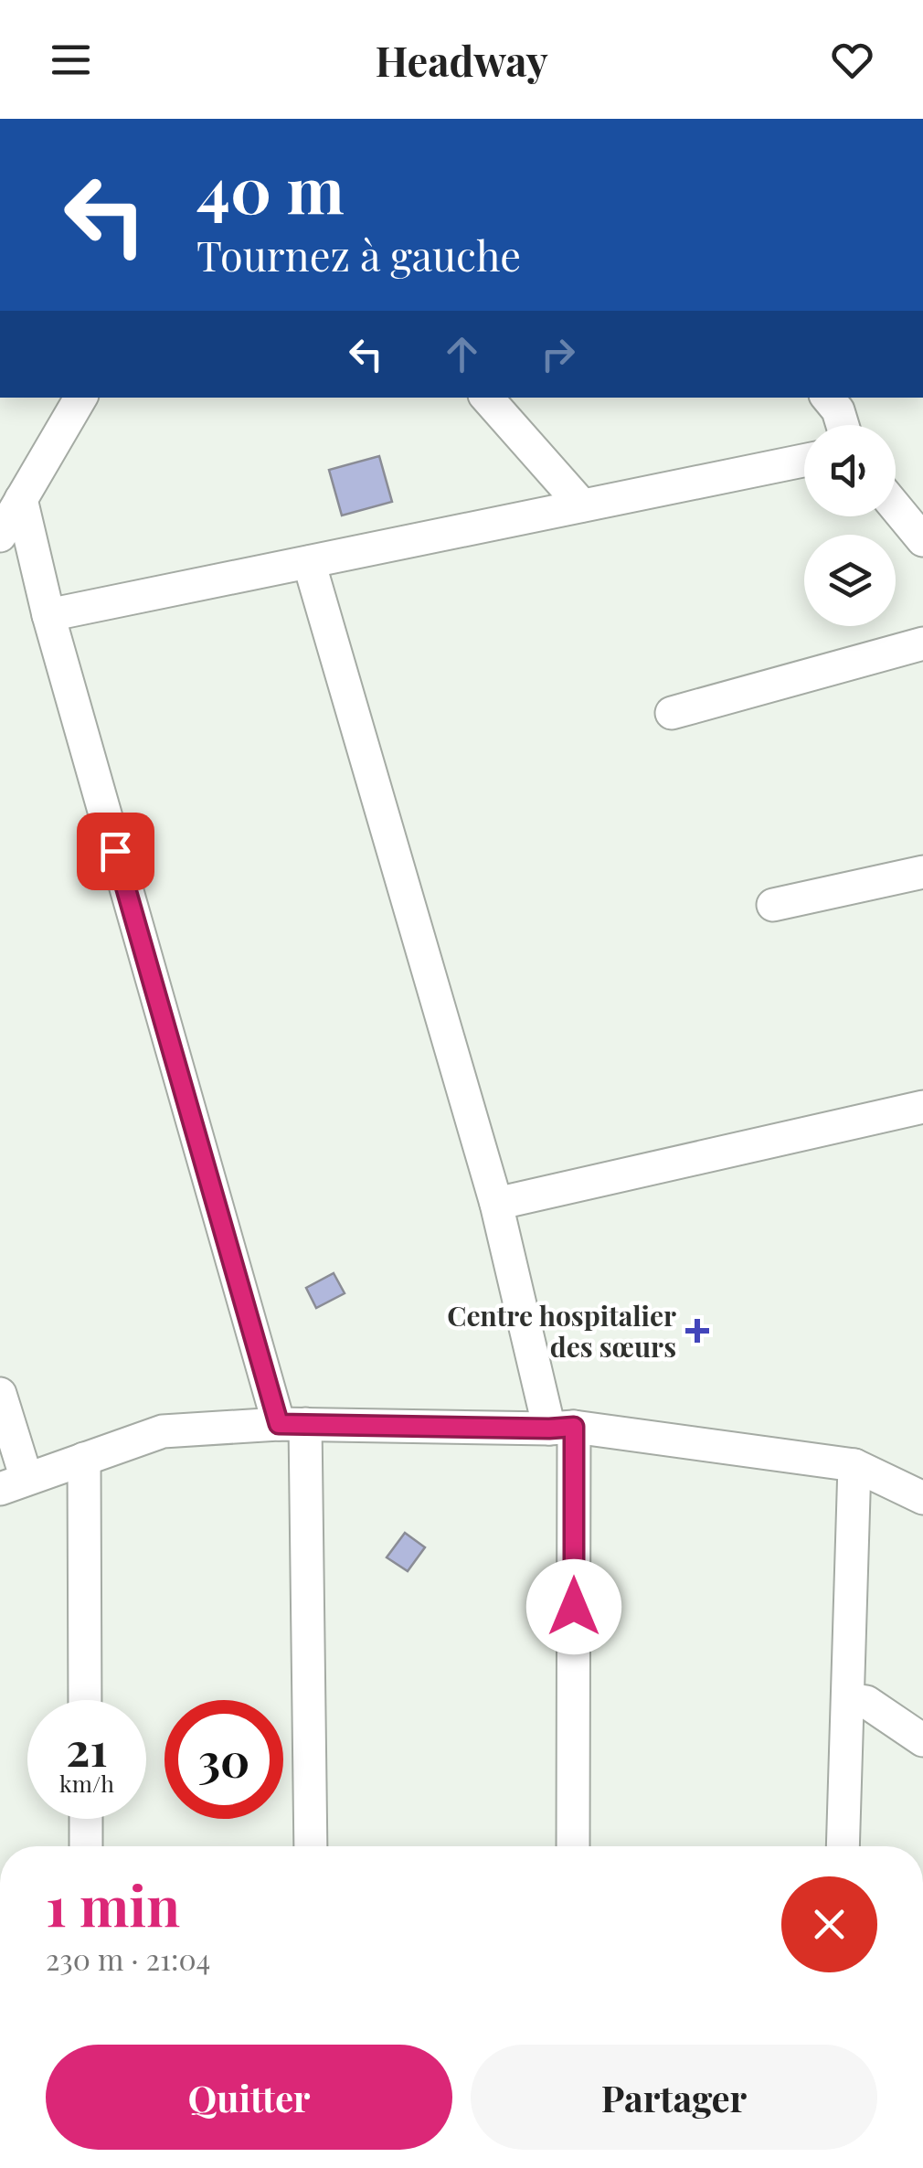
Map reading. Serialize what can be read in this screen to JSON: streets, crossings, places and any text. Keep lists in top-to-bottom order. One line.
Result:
{"places":{"health":["Centre hospitalier des sœurs"]},"page":{"header":"Headway","turn":["40 m","Tournez à gauche"],"speed":"21 km/h","limit":"30","heading":["1 min","230 m · 21:04"],"buttons":["Quitter","Partager"]}}
